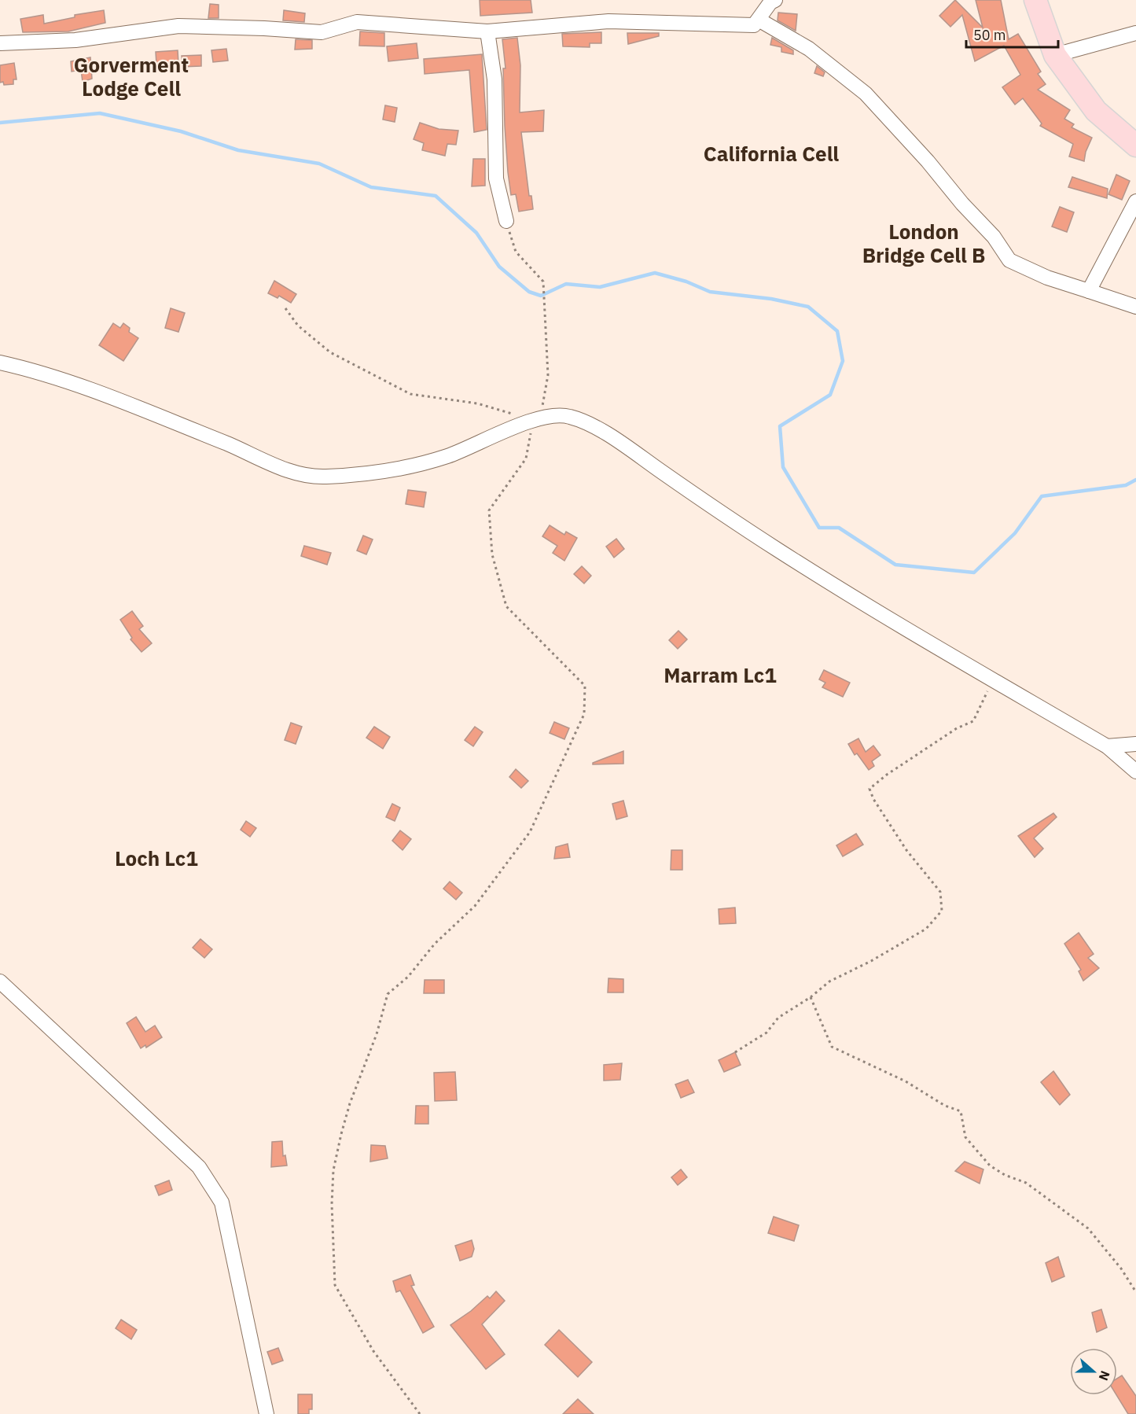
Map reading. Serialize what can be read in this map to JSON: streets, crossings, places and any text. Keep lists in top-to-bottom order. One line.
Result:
{"districts":["Gorverment Lodge Cell","California Cell","London Bridge Cell B","Marram Lc1","Loch Lc1"],"scale_bar":"50 m","north":"right"}
